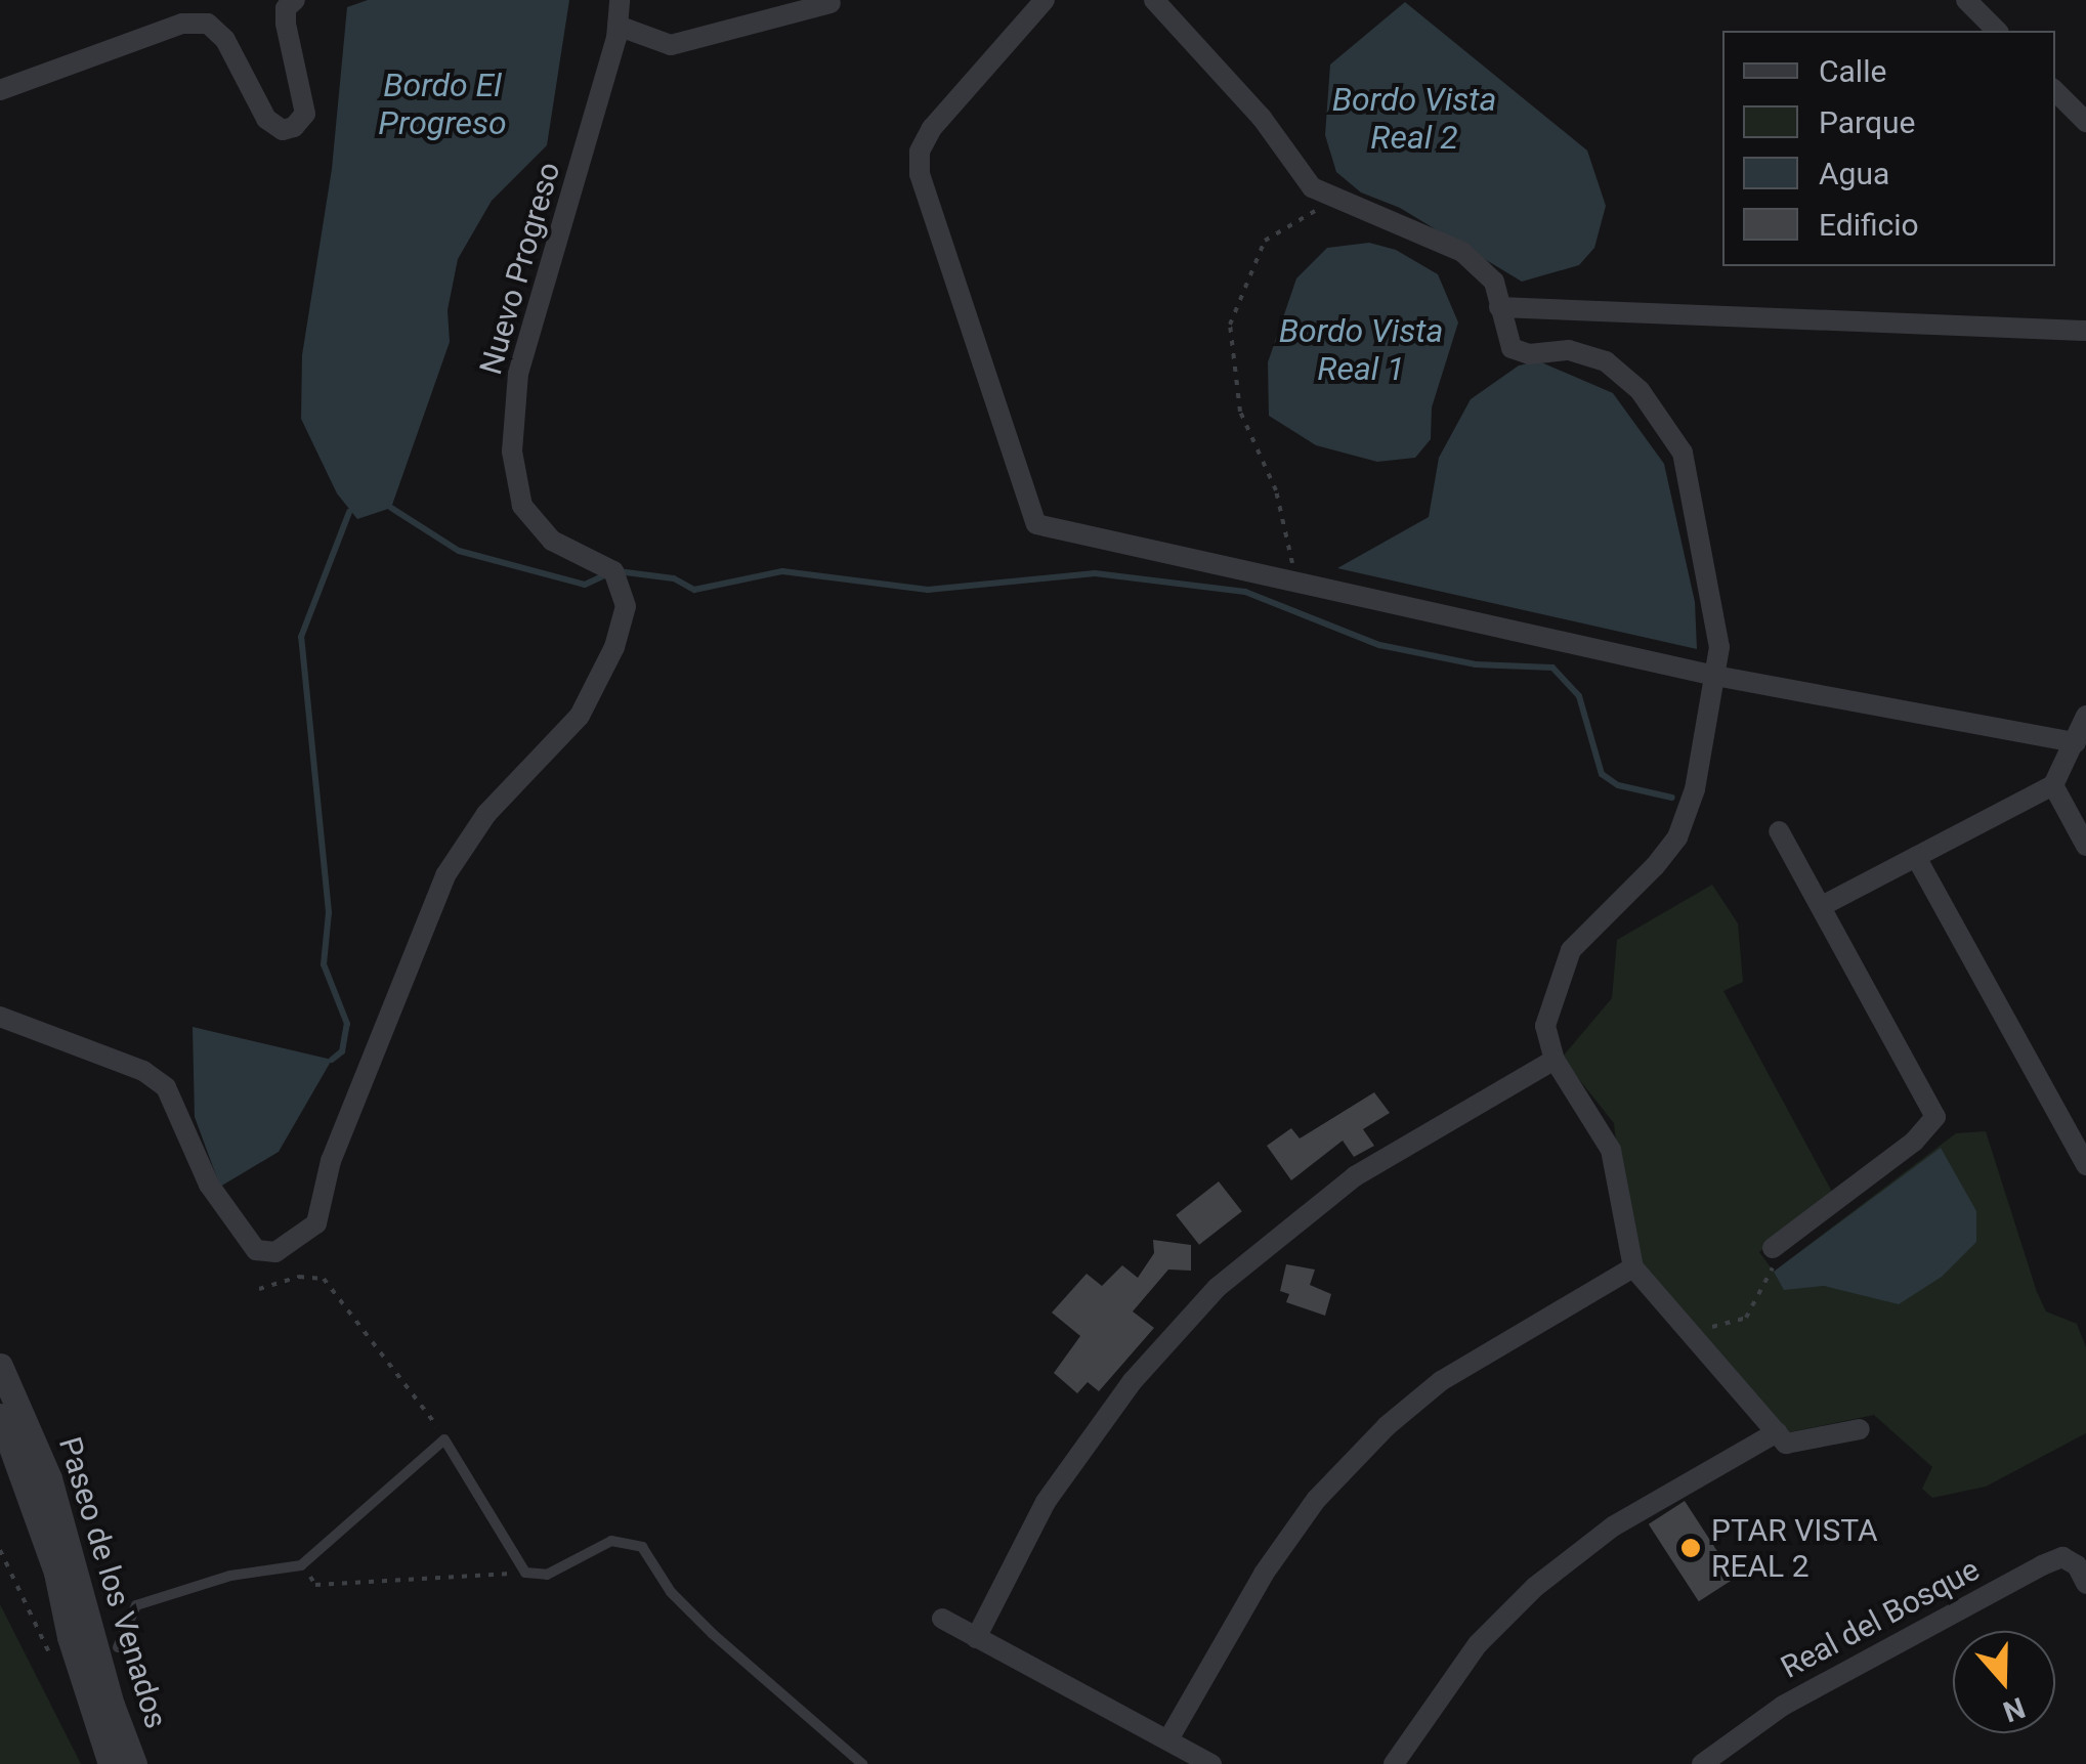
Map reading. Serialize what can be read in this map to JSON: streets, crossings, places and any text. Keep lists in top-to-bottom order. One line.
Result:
{"streets":{"street":["Nuevo Progreso","Paseo de los Venados","Real del Bosque"]},"water":["Bordo El Progreso","Bordo Vista Real 2","Bordo Vista Real 1"],"places":["PTAR VISTA REAL 2"],"legend":["Calle","Parque","Agua","Edificio"],"north":"bottom"}
